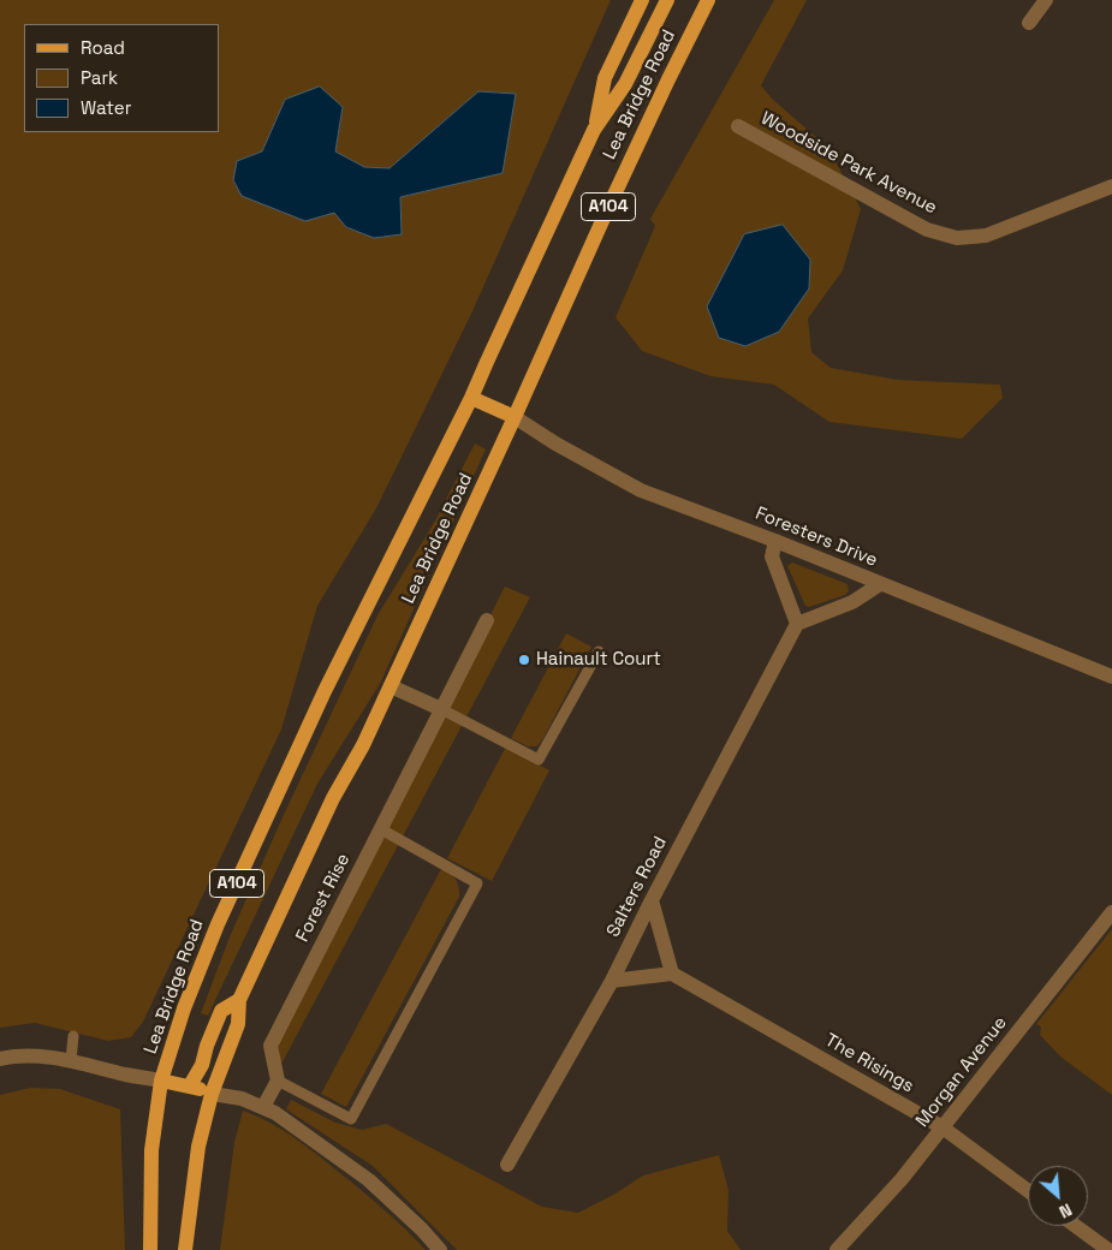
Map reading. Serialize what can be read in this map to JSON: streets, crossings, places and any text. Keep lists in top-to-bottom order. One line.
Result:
{"streets":{"main road":["Lea Bridge Road","A104"],"street":["Woodside Park Avenue","Foresters Drive","Salters Road","Forest Rise","The Risings","Morgan Avenue"]},"crossings":[["Lea Bridge Road","A104"],["Lea Bridge Road","Foresters Drive"],["The Risings","Morgan Avenue"]],"places":["Hainault Court"],"legend":["Road","Park","Water"],"north":"bottom right"}
